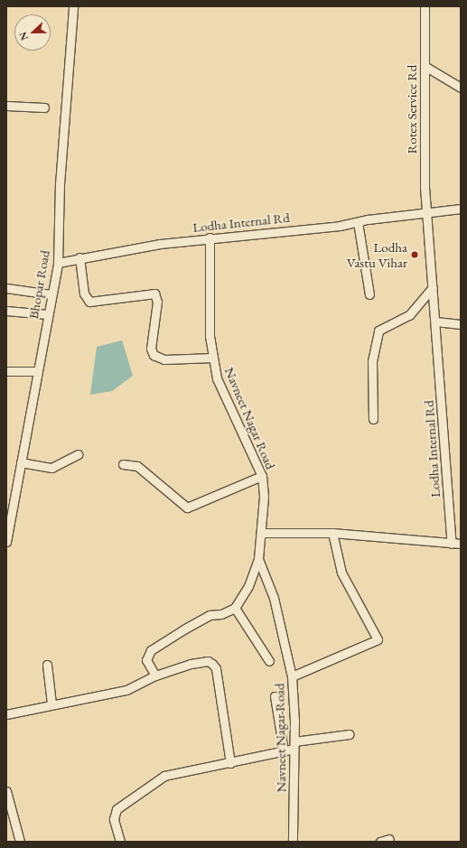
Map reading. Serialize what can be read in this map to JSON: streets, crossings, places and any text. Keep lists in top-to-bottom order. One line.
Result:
{"streets":{"street":["Rotex Service Rd","Lodha Internal Rd","Bhopar Road","Navneet Nagar Road"]},"crossings":[["Rotex Service Rd","Lodha Internal Rd"],["Lodha Internal Rd","Bhopar Road"],["Lodha Internal Rd","Navneet Nagar Road"]],"places":["Lodha Vastu Vihar"],"north":"left"}
